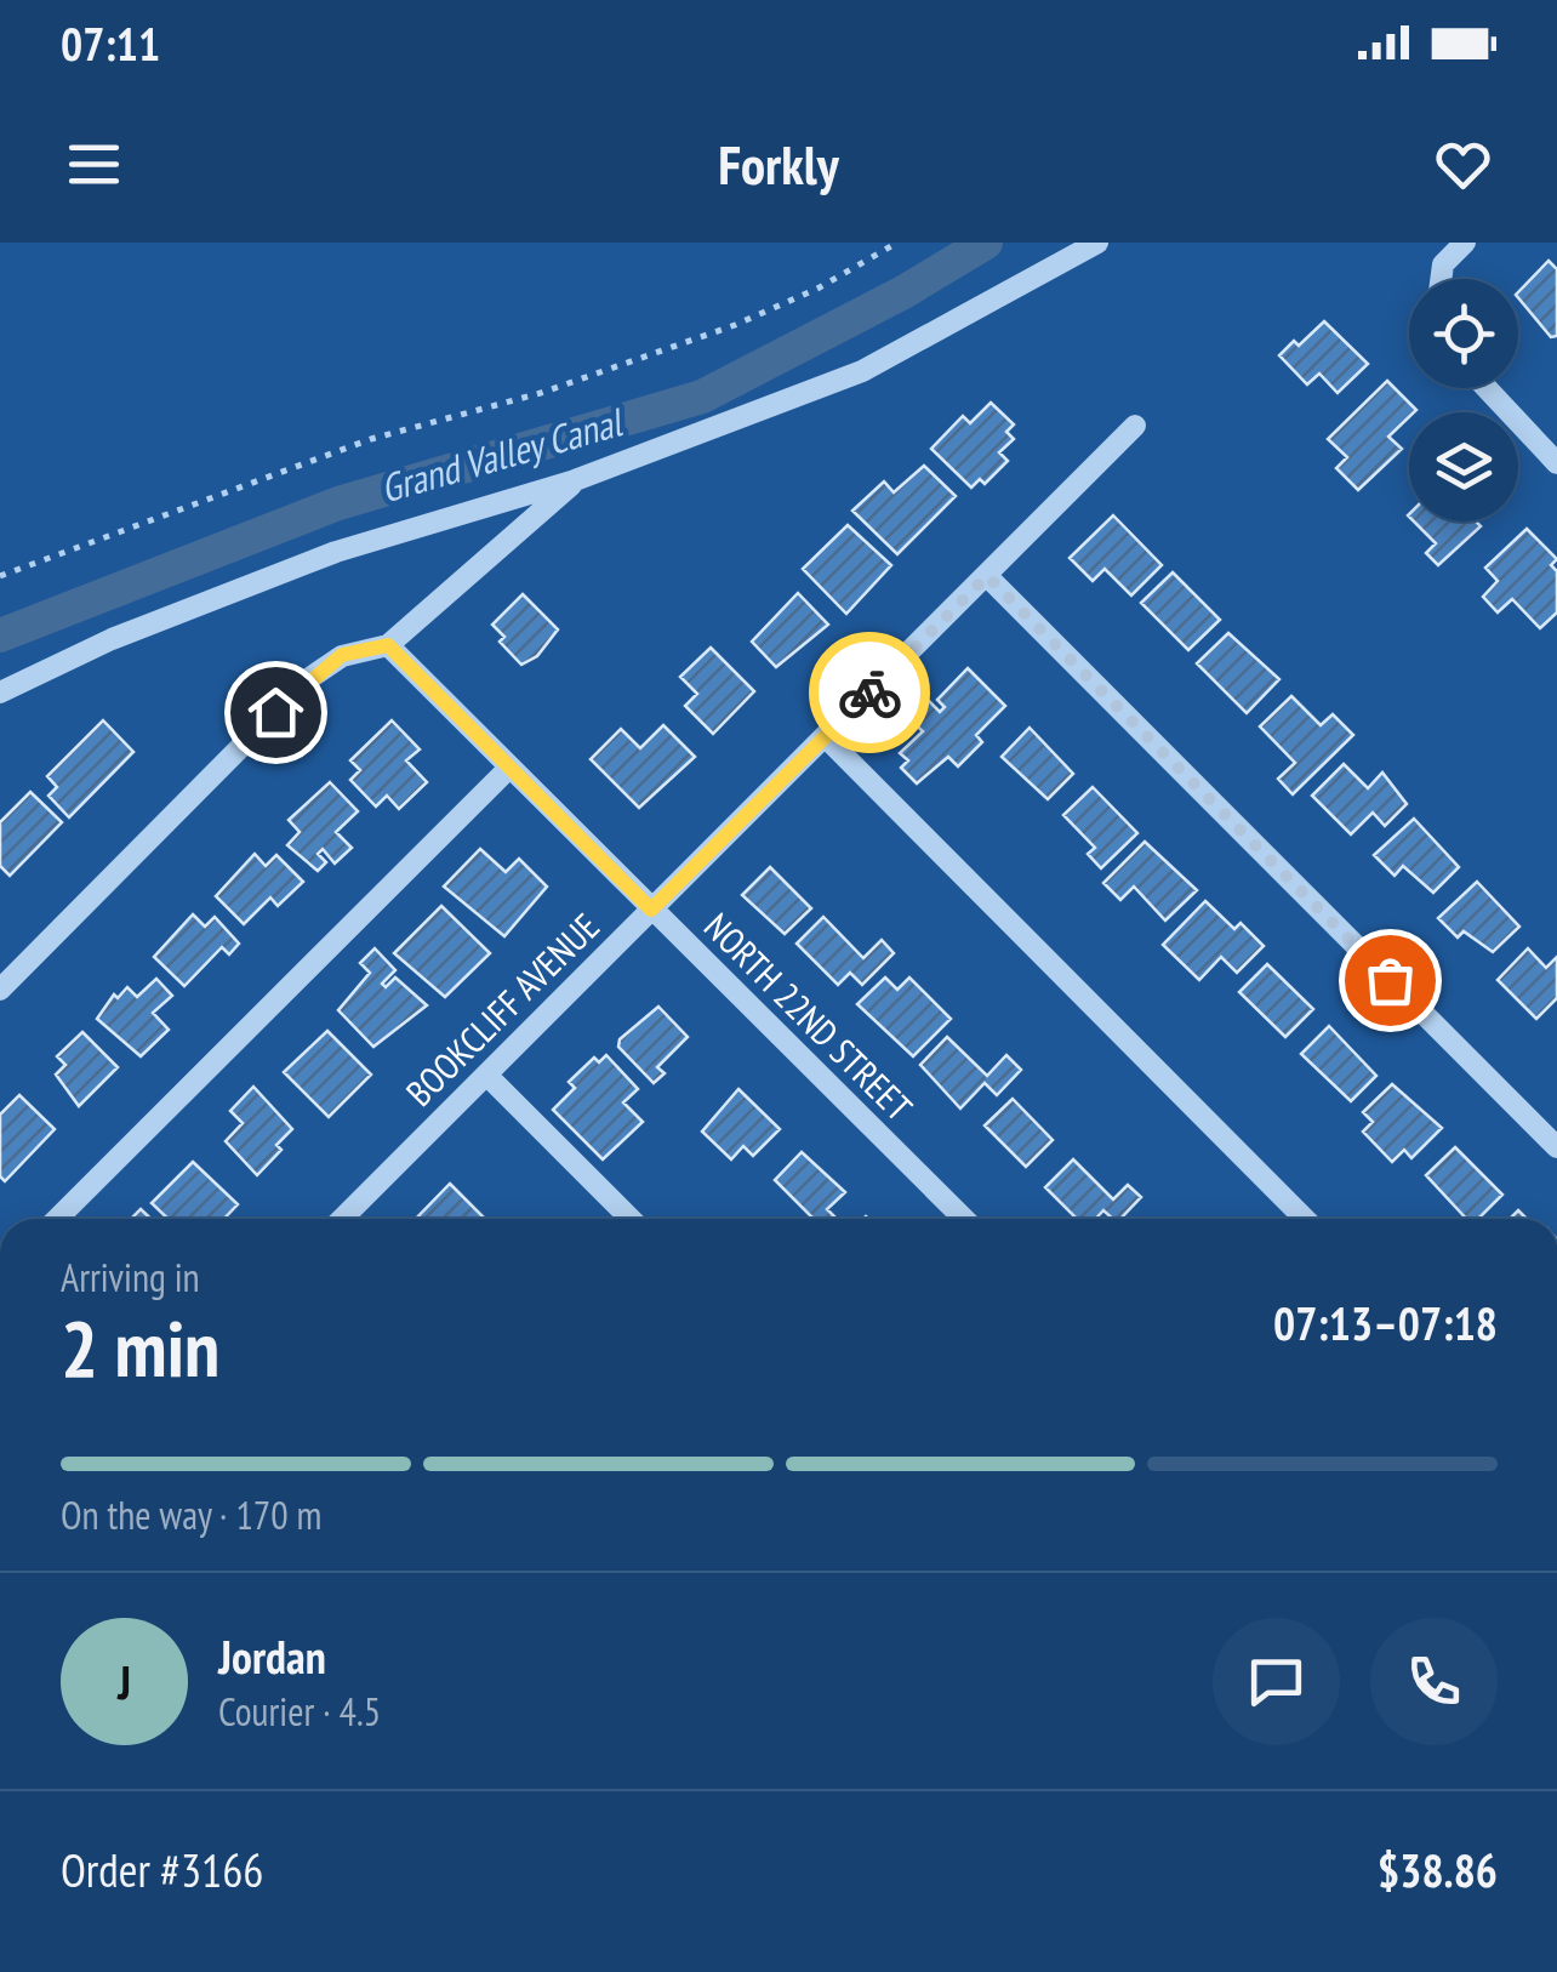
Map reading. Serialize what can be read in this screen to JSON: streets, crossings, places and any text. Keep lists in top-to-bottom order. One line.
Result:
{"streets":{"street":["BOOKCLIFF AVENUE","NORTH 22ND STREET"]},"crossings":[["BOOKCLIFF AVENUE","NORTH 22ND STREET"]],"water":["Grand Valley Canal"],"page":{"status":"07:11","header":"Forkly","heading":["2 min","Arriving in","07:13–07:18"],"panel":["Jordan","Courier · 4.5","Order #3166","$38.86"],"bar":"On the way · 170 m","round":"J"}}
